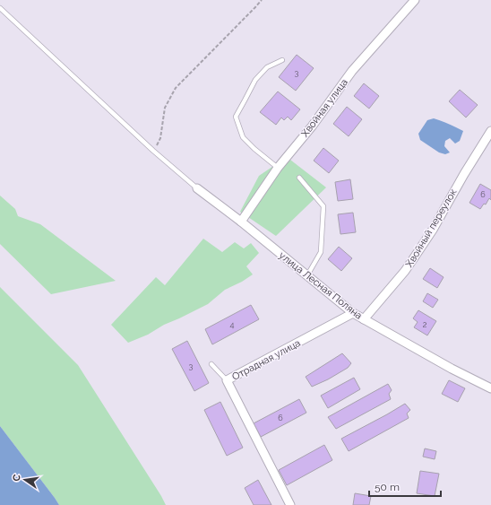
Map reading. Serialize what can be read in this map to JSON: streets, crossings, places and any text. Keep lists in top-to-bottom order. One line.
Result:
{"streets":{"street":["Хвойная улица","Хвойный переулок","улица Лесная Поляна","Отрадная улица"]},"crossings":[["Хвойная улица","улица Лесная Поляна"],["Хвойный переулок","улица Лесная Поляна"],["улица Лесная Поляна","Отрадная улица"]],"house_numbers":["3","6","4","2","3","6"],"scale_bar":"50 m","north":"left"}
